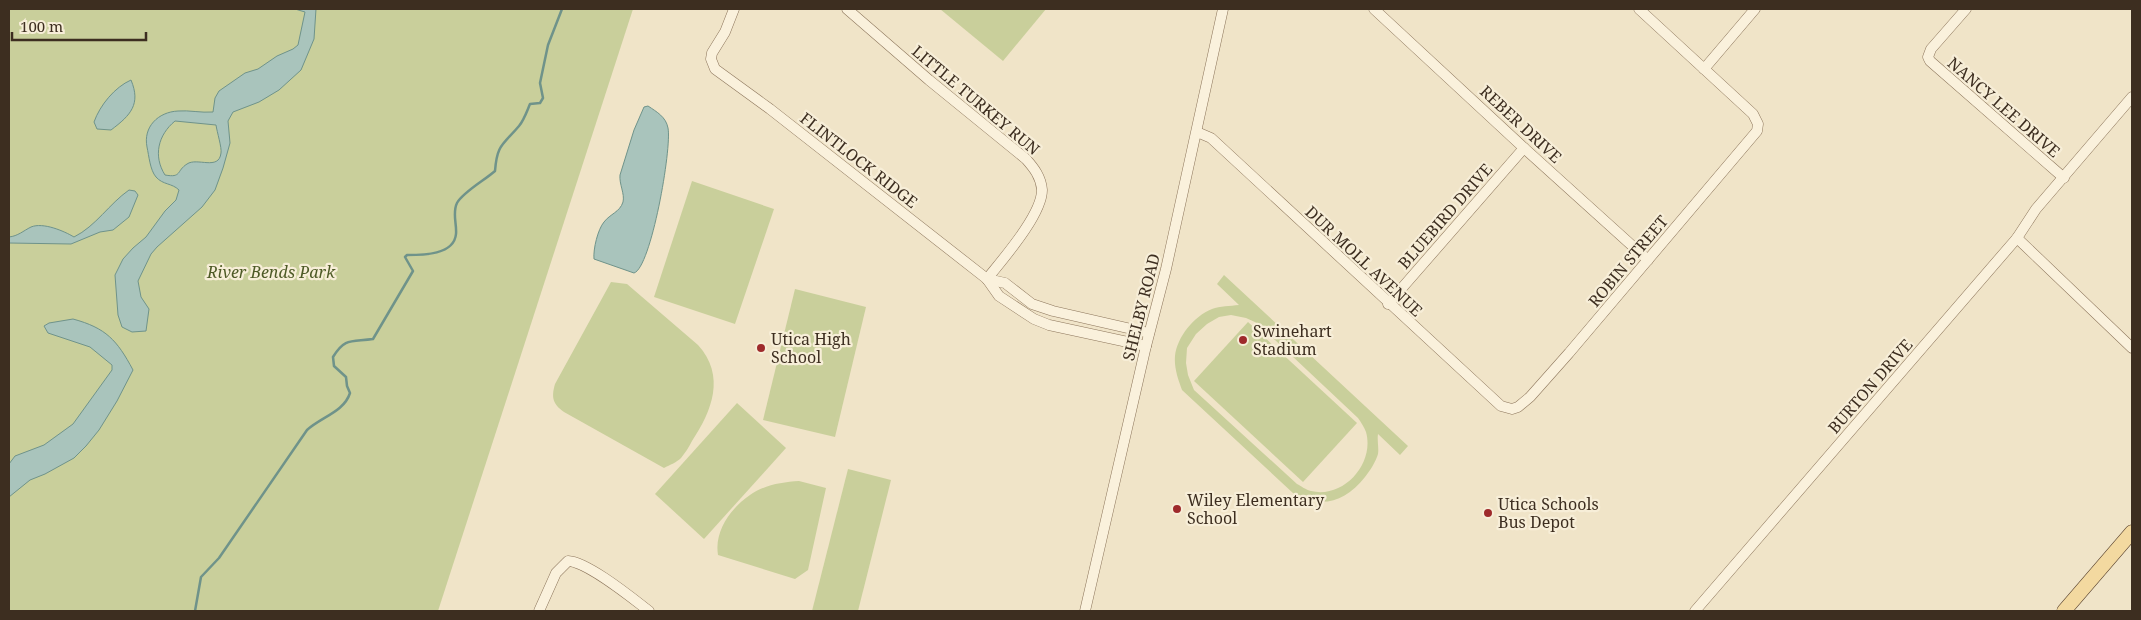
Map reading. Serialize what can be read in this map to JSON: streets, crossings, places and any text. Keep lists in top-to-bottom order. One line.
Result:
{"streets":{"street":["LITTLE TURKEY RUN","NANCY LEE DRIVE","REBER DRIVE","FLINTLOCK RIDGE","BLUEBIRD DRIVE","DUR MOLL AVENUE","ROBIN STREET","SHELBY ROAD","BURTON DRIVE"]},"crossings":[["LITTLE TURKEY RUN","FLINTLOCK RIDGE"],["NANCY LEE DRIVE","BURTON DRIVE"],["REBER DRIVE","BLUEBIRD DRIVE"],["REBER DRIVE","ROBIN STREET"],["FLINTLOCK RIDGE","SHELBY ROAD"],["BLUEBIRD DRIVE","DUR MOLL AVENUE"],["DUR MOLL AVENUE","ROBIN STREET"],["DUR MOLL AVENUE","SHELBY ROAD"]],"parks":["River Bends Park"],"places":["Swinehart Stadium","Utica High School","Wiley Elementary School","Utica Schools Bus Depot"],"scale_bar":"100 m"}
